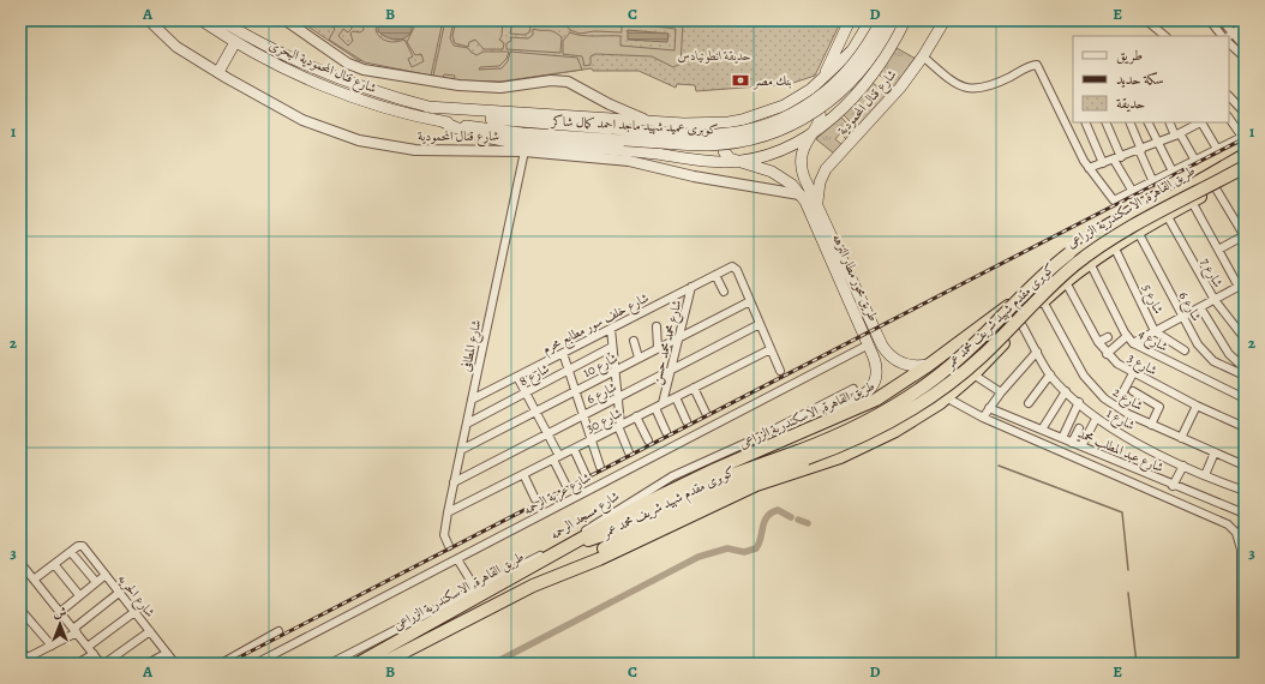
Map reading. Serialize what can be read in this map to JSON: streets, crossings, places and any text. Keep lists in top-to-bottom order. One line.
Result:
{"streets":{"highway":["طريق القاهرة, الاسكندرية الزراعى","كوبرى مقدم شهيد شريف محمد عمر"],"main road":["شارع قنال المحمودية البحرى","شارع قنال المحمودية","كوبرى عميد شهيد ماجد احمد كمال شاكر","طريق محور مطار النزهه"],"street":["شارع 7","شارع 5","شارع 6","شارع خلف سور مطابع محرم","شارع 4","شارع محمد محمد حسن","شارع المطافى","شارع 3","شارع 10","شارع 8","شارع 2","شارع 1","شارع 30","شارع عبد المطلب محمد","شارع عزبة الرحمه","شارع مسجد الرحمه","شارع الحريه"]},"crossings":[["شارع قنال المحمودية البحرى","كوبرى عميد شهيد ماجد احمد كمال شاكر"],["شارع قنال المحمودية","طريق محور مطار النزهه"],["شارع قنال المحمودية","شارع المطافى"],["طريق القاهرة, الاسكندرية الزراعى","شارع 7"],["طريق القاهرة, الاسكندرية الزراعى","طريق محور مطار النزهه"],["طريق القاهرة, الاسكندرية الزراعى","شارع 5"],["طريق القاهرة, الاسكندرية الزراعى","شارع 6"],["طريق القاهرة, الاسكندرية الزراعى","كوبرى مقدم شهيد شريف محمد عمر"],["طريق القاهرة, الاسكندرية الزراعى","شارع 4"],["طريق القاهرة, الاسكندرية الزراعى","شارع 3"],["طريق القاهرة, الاسكندرية الزراعى","شارع 2"],["طريق القاهرة, الاسكندرية الزراعى","شارع 1"],["طريق محور مطار النزهه","شارع عزبة الرحمه"],["شارع 6","شارع محمد محمد حسن"],["شارع 6","شارع المطافى"],["شارع خلف سور مطابع محرم","شارع محمد محمد حسن"],["شارع خلف سور مطابع محرم","شارع المطافى"],["شارع خلف سور مطابع محرم","شارع 10"],["شارع محمد محمد حسن","شارع 10"],["شارع محمد محمد حسن","شارع 30"],["شارع المطافى","شارع 10"],["شارع المطافى","شارع 8"],["شارع المطافى","شارع 30"]],"parks":["حديقة انطونيادس"],"places":{"bank":["بنك مصر"]},"legend":["طريق","سكة حديد","حديقة"],"north":"top","grid":{"columns":["A","B","C","D","E"],"rows":["1","2","3"]}}
